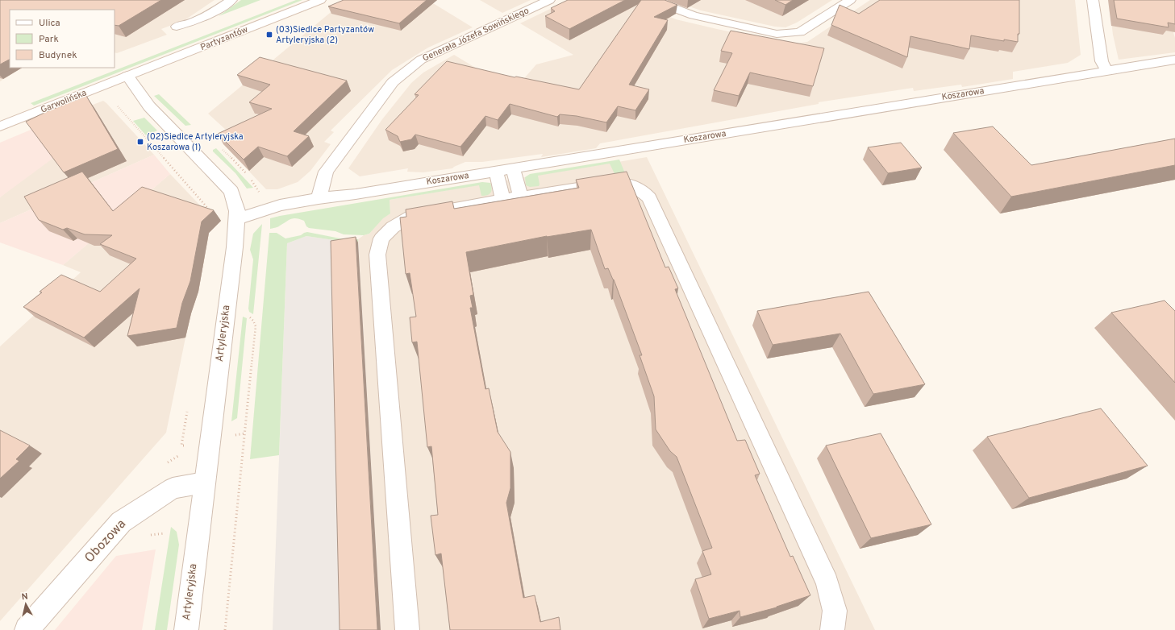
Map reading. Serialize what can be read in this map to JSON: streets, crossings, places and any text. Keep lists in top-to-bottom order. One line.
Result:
{"streets":{"street":["Generała Józefa Sowińskiego","Partyzantów","Koszarowa","Garwolińska","Artyleryjska","Obozowa"]},"crossings":[["Generała Józefa Sowińskiego","Koszarowa"],["Partyzantów","Garwolińska"],["Partyzantów","Artyleryjska"],["Koszarowa","Artyleryjska"],["Garwolińska","Artyleryjska"],["Artyleryjska","Obozowa"]],"places":{"transit":["(03)Siedlce Partyzantów Artyleryjska (2)","(02)Siedlce Artyleryjska Koszarowa (1)"]},"legend":["Ulica","Park","Budynek"],"north":"top"}
